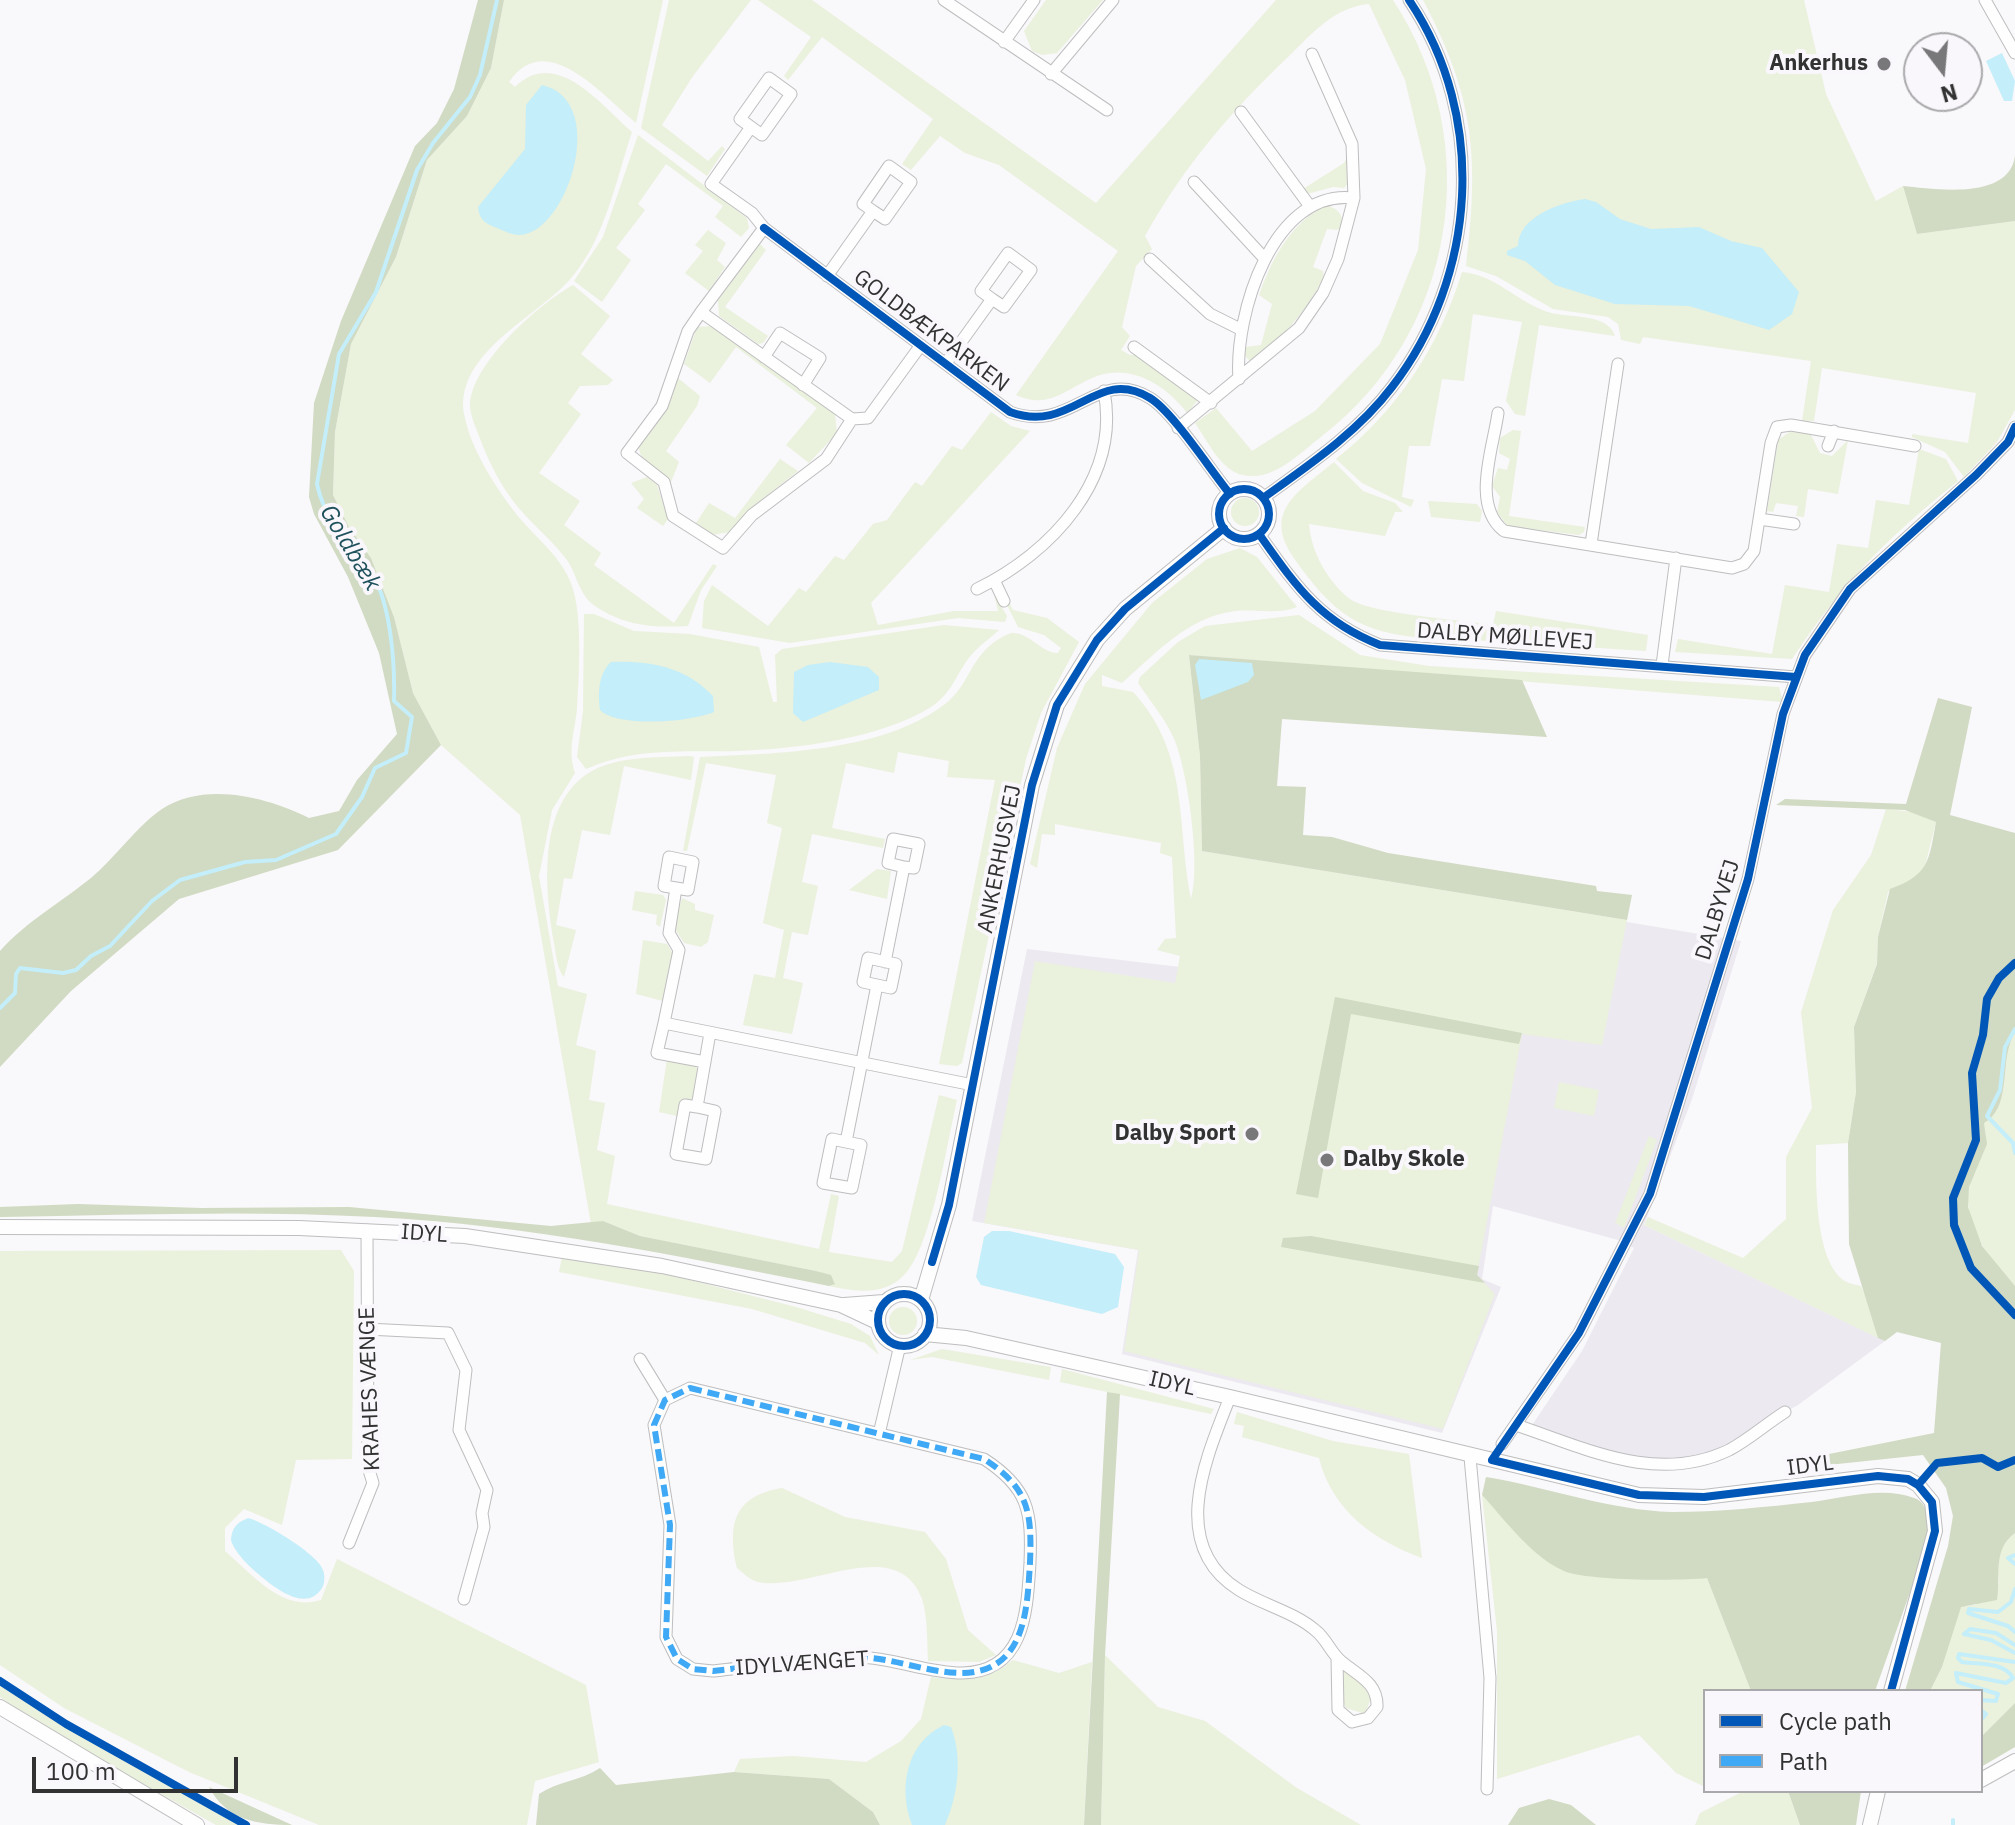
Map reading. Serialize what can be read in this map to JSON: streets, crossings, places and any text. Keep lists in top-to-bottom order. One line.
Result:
{"streets":{"street":["GOLDBÆKPARKEN","DALBY MØLLEVEJ","ANKERHUSVEJ","DALBYVEJ","IDYL","KRAHES VÆNGE","IDYLVÆNGET"]},"crossings":[["DALBY MØLLEVEJ","ANKERHUSVEJ"],["DALBY MØLLEVEJ","DALBYVEJ"],["ANKERHUSVEJ","IDYL"],["IDYL","KRAHES VÆNGE"]],"water":["Goldbæk"],"places":["Ankerhus","Dalby Sport","Dalby Skole"],"legend":["Cycle path","Path"],"scale_bar":"100 m","north":"bottom"}
